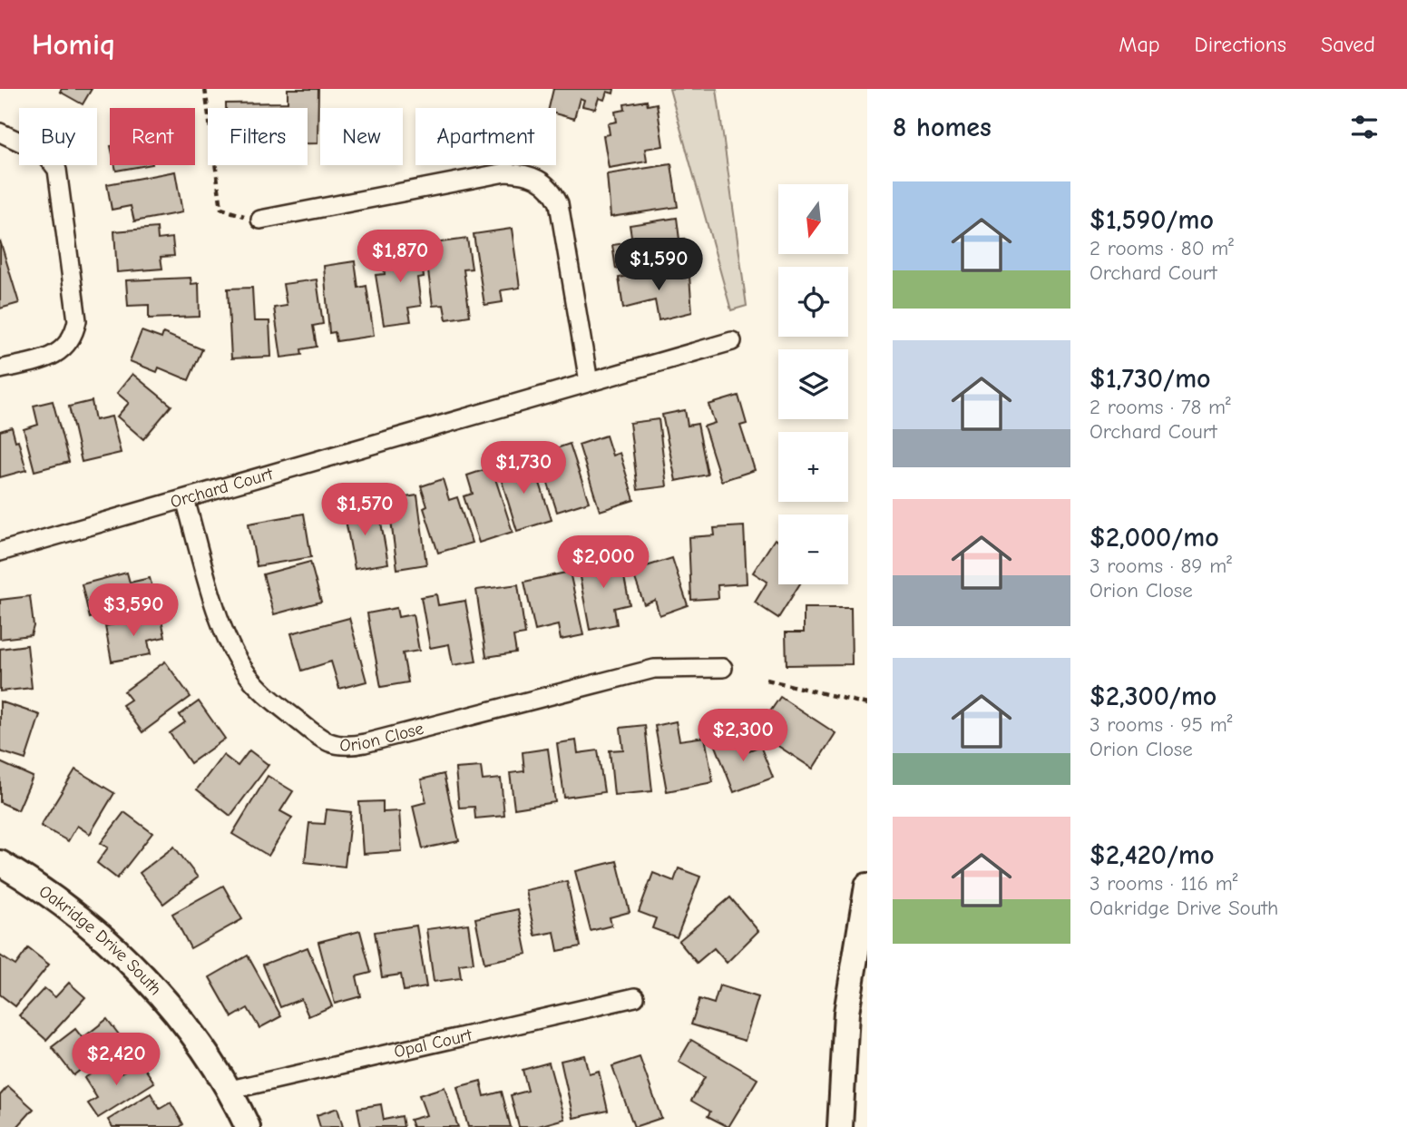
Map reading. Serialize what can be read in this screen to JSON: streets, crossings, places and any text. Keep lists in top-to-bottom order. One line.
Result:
{"streets":{"street":["Orchard Court","Orion Close","Oakridge Drive South","Opal Court"]},"crossings":[["Orchard Court","Orion Close"],["Oakridge Drive South","Opal Court"]],"north":"bottom","page":{"header":"Homiq","nav":["Map","Directions","Saved"],"heading":"8 homes","chip":["Buy","Rent","Filters","New","Apartment"],"list":[{"name":"$1,590/mo","note":"2 rooms · 80 m² · Orchard Court"},{"name":"$1,730/mo","note":"2 rooms · 78 m² · Orchard Court"},{"name":"$2,000/mo","note":"3 rooms · 89 m² · Orion Close"},{"name":"$2,300/mo","note":"3 rooms · 95 m² · Orion Close"},{"name":"$2,420/mo","note":"3 rooms · 116 m² · Oakridge Drive South"}],"map_buttons":["+","−"],"price":["$1,870","$1,590","$1,730","$1,570","$2,000","$3,590","$2,300","$2,420"]}}
